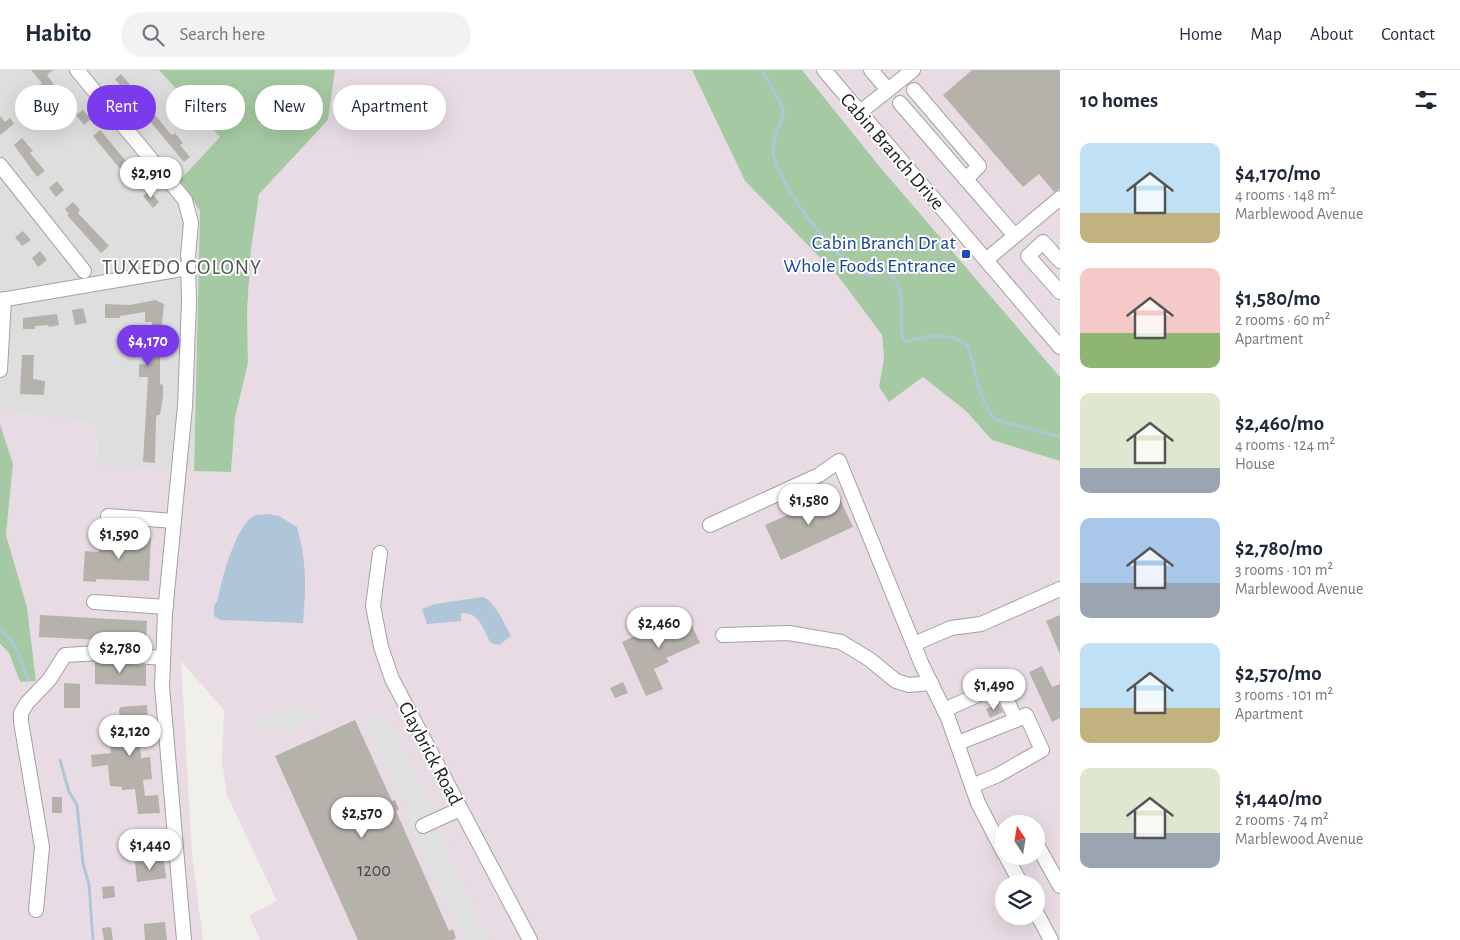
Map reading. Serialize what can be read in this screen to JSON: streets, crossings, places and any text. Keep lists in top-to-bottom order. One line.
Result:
{"streets":{"street":["Cabin Branch Drive","Claybrick Road"]},"districts":["TUXEDO COLONY"],"places":{"transit":["Cabin Branch Dr at Whole Foods Entrance"]},"house_numbers":["1200"],"north":"top","page":{"header":"Habito","search":"Search here","nav":["Home","Map","About","Contact"],"heading":"10 homes","chip":["Buy","Rent","Filters","New","Apartment"],"list":[{"name":"$4,170/mo","note":"4 rooms · 148 m² · Marblewood Avenue"},{"name":"$1,580/mo","note":"2 rooms · 60 m² · Apartment"},{"name":"$2,460/mo","note":"4 rooms · 124 m² · House"},{"name":"$2,780/mo","note":"3 rooms · 101 m² · Marblewood Avenue"},{"name":"$2,570/mo","note":"3 rooms · 101 m² · Apartment"},{"name":"$1,440/mo","note":"2 rooms · 74 m² · Marblewood Avenue"}],"price":["$2,910","$4,170","$1,580","$1,590","$2,460","$2,780","$1,490","$2,120","$2,570","$1,440"]}}
